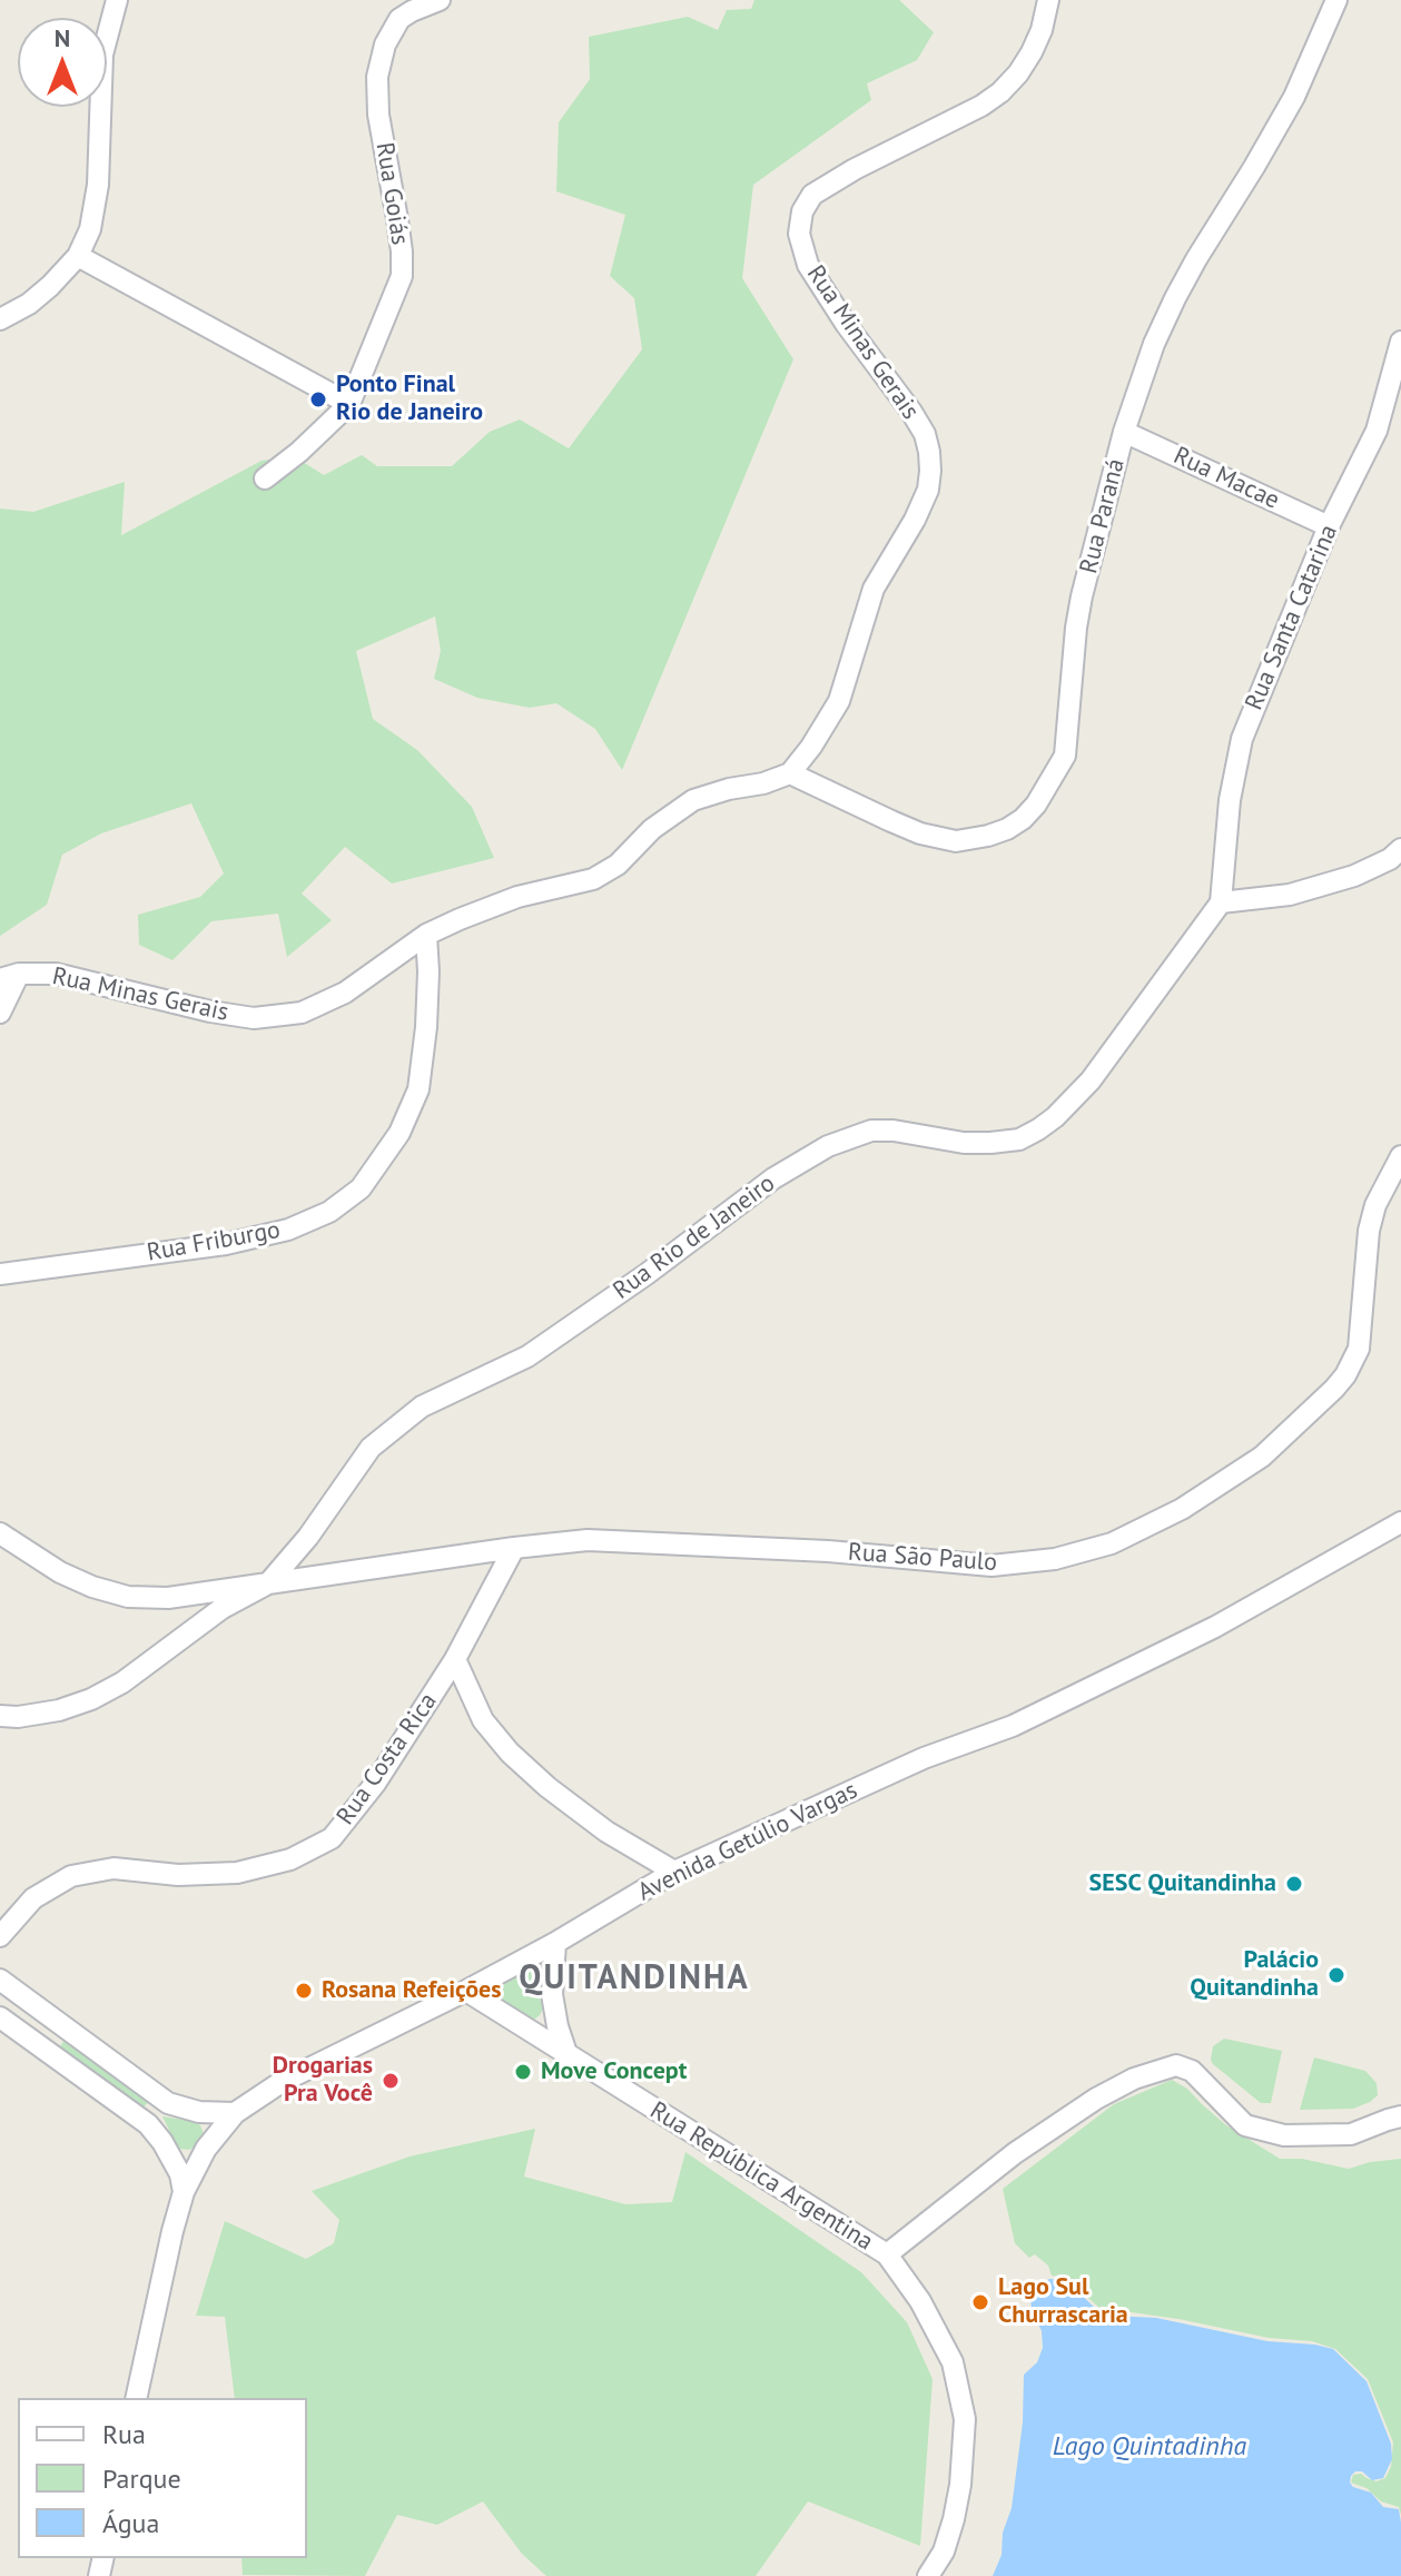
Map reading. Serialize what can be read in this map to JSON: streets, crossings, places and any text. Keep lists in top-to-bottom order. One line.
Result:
{"streets":{"street":["Rua Goiás","Rua Minas Gerais","Rua Macae","Rua Paraná","Rua Santa Catarina","Rua Rio de Janeiro","Rua Friburgo","Rua São Paulo","Rua Costa Rica","Avenida Getúlio Vargas","Rua República Argentina"]},"crossings":[["Rua Minas Gerais","Rua Paraná"],["Rua Minas Gerais","Rua Friburgo"],["Rua Macae","Rua Paraná"],["Rua Macae","Rua Santa Catarina"],["Rua Santa Catarina","Rua Rio de Janeiro"],["Rua Rio de Janeiro","Rua São Paulo"],["Rua São Paulo","Rua Costa Rica"],["Avenida Getúlio Vargas","Rua República Argentina"]],"districts":["QUITANDINHA"],"water":["Lago Quintadinha"],"places":["Ponto Final Rio de Janeiro","SESC Quitandinha","Palácio Quitandinha","Rosana Refeições","Move Concept","Drogarias Pra Você","Lago Sul Churrascaria"],"legend":["Rua","Parque","Água"],"north":"top"}
